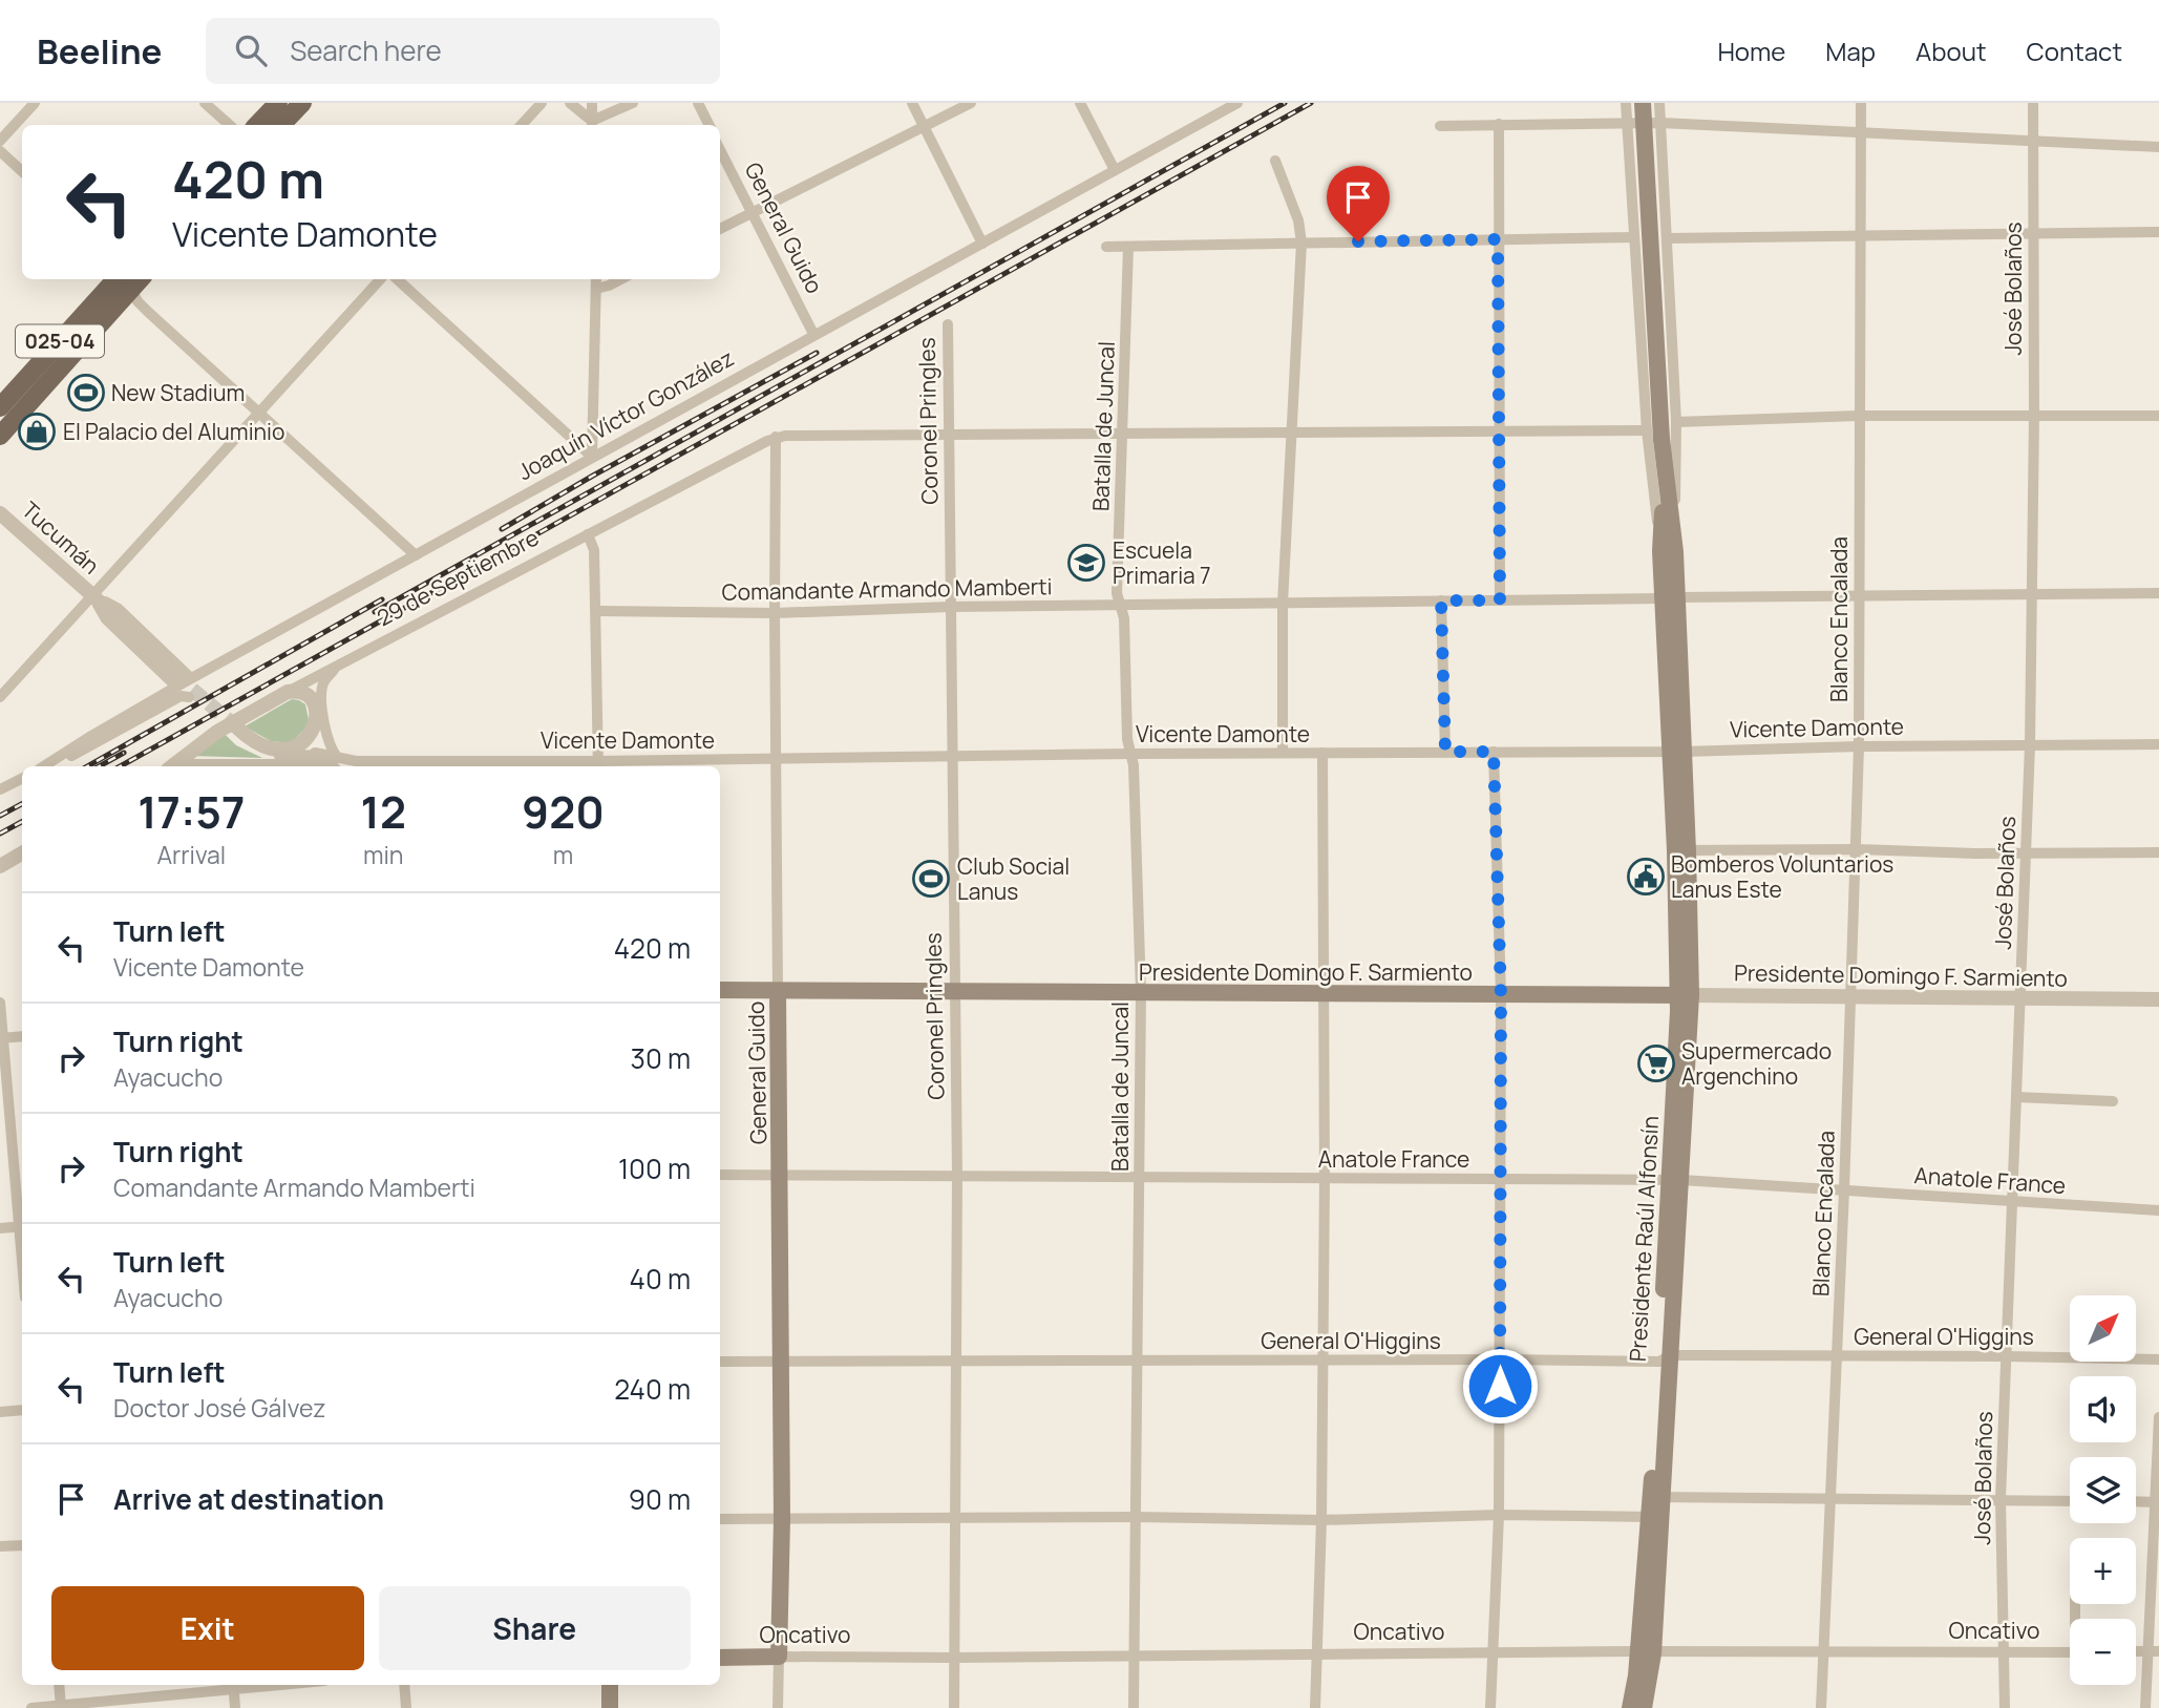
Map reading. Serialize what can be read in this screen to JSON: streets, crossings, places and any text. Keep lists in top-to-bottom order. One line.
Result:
{"streets":{"main road":["General Guido","025-04","Presidente Domingo F. Sarmiento","Presidente Raúl Alfonsín","Oncativo"],"street":["José Bolaños","Joaquín Víctor González","Coronel Pringles","Batalla de Juncal","Tucumán","29 de Septiembre","Comandante Armando Mamberti","Blanco Encalada","Vicente Damonte","Anatole France","General O'Higgins"]},"crossings":[["General Guido","Joaquín Víctor González"],["General Guido","29 de Septiembre"],["General Guido","Comandante Armando Mamberti"],["General Guido","Vicente Damonte"],["General Guido","Presidente Domingo F. Sarmiento"],["General Guido","Anatole France"],["General Guido","General O'Higgins"],["General Guido","Oncativo"],["José Bolaños","Comandante Armando Mamberti"],["José Bolaños","Vicente Damonte"],["José Bolaños","Presidente Domingo F. Sarmiento"],["José Bolaños","Anatole France"],["José Bolaños","General O'Higgins"],["José Bolaños","Oncativo"],["Joaquín Víctor González","Tucumán"],["Coronel Pringles","Comandante Armando Mamberti"],["Coronel Pringles","Vicente Damonte"],["Coronel Pringles","Presidente Domingo F. Sarmiento"],["Coronel Pringles","Anatole France"],["Coronel Pringles","General O'Higgins"],["Coronel Pringles","Oncativo"],["Batalla de Juncal","Comandante Armando Mamberti"],["Batalla de Juncal","Vicente Damonte"],["Batalla de Juncal","Presidente Domingo F. Sarmiento"],["Batalla de Juncal","Anatole France"],["Batalla de Juncal","General O'Higgins"],["Batalla de Juncal","Oncativo"],["29 de Septiembre","Vicente Damonte"],["Comandante Armando Mamberti","Blanco Encalada"],["Comandante Armando Mamberti","Presidente Raúl Alfonsín"],["Blanco Encalada","Vicente Damonte"],["Blanco Encalada","Presidente Domingo F. Sarmiento"],["Blanco Encalada","Anatole France"],["Blanco Encalada","General O'Higgins"],["Blanco Encalada","Oncativo"],["Vicente Damonte","Presidente Raúl Alfonsín"],["Presidente Domingo F. Sarmiento","Presidente Raúl Alfonsín"],["Anatole France","Presidente Raúl Alfonsín"],["Presidente Raúl Alfonsín","General O'Higgins"],["Presidente Raúl Alfonsín","Oncativo"]],"places":{"sports":["New Stadium","Club Social Lanus"],"shop":["El Palacio del Aluminio"],"school or university":["Escuela Primaria 7"],"public building":["Bomberos Voluntarios Lanus Este"],"supermarket":["Supermercado Argenchino"]},"north":"top right","page":{"header":"Beeline","search":"Search here","nav":["Home","Map","About","Contact"],"turn":["420 m","Vicente Damonte"],"eta":["17:57","Arrival","12","min","920","m"],"list":[{"name":"Turn left","note":"Vicente Damonte","value":"420 m"},{"name":"Turn right","note":"Ayacucho","value":"30 m"},{"name":"Turn right","note":"Comandante Armando Mamberti","value":"100 m"},{"name":"Turn left","note":"Ayacucho","value":"40 m"},{"name":"Turn left","note":"Doctor José Gálvez","value":"240 m"},{"name":"Arrive at destination","value":"90 m"}],"map_buttons":["+","−"],"buttons":["Exit","Share"]}}
